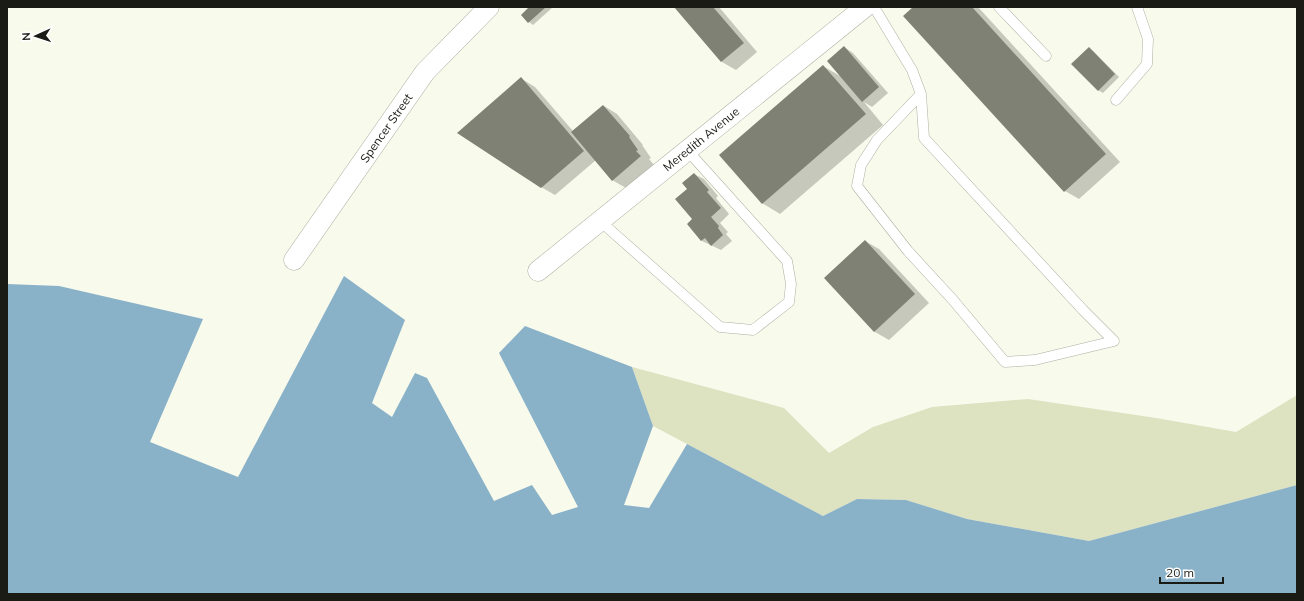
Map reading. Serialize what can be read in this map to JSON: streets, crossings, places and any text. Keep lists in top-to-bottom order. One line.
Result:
{"streets":{"street":["Spencer Street","Meredith Avenue"]},"scale_bar":"20 m","north":"left"}
